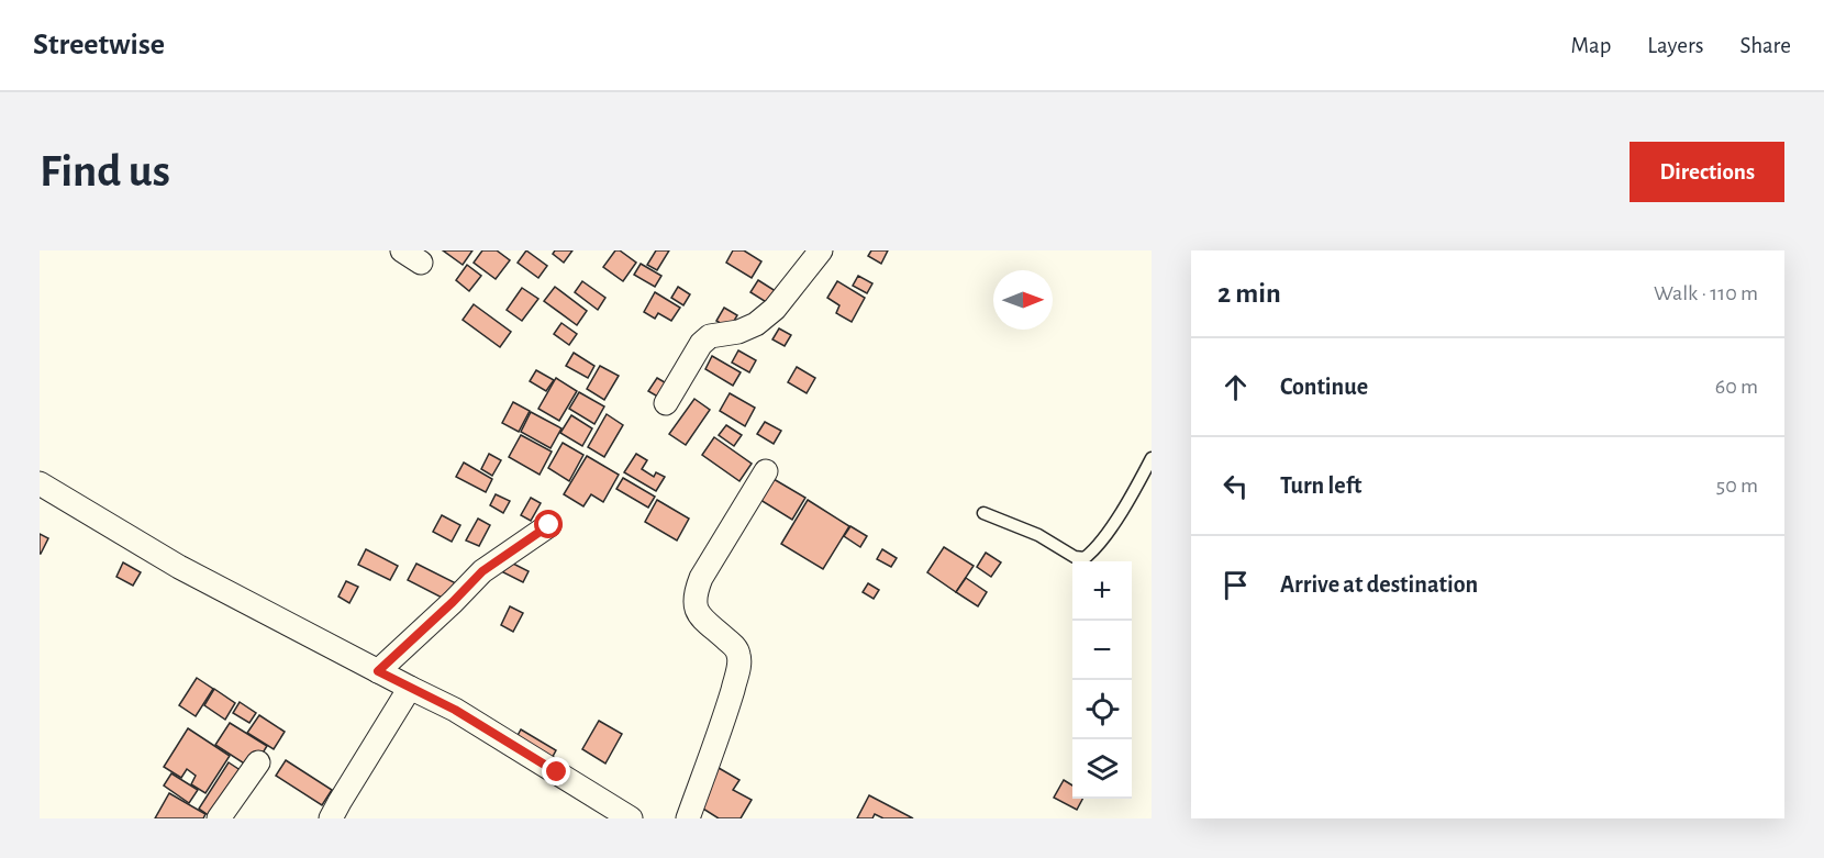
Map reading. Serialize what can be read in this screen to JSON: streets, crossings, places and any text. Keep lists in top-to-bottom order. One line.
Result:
{"north":"right","page":{"header":"Streetwise","nav":["Map","Layers","Share"],"buttons":"Directions","title":"Find us","heading":["2 min","Walk · 110 m"],"list":[["Continue","60 m"],["Turn left","50 m"],"Arrive at destination"],"map_buttons":["+","−"]}}
